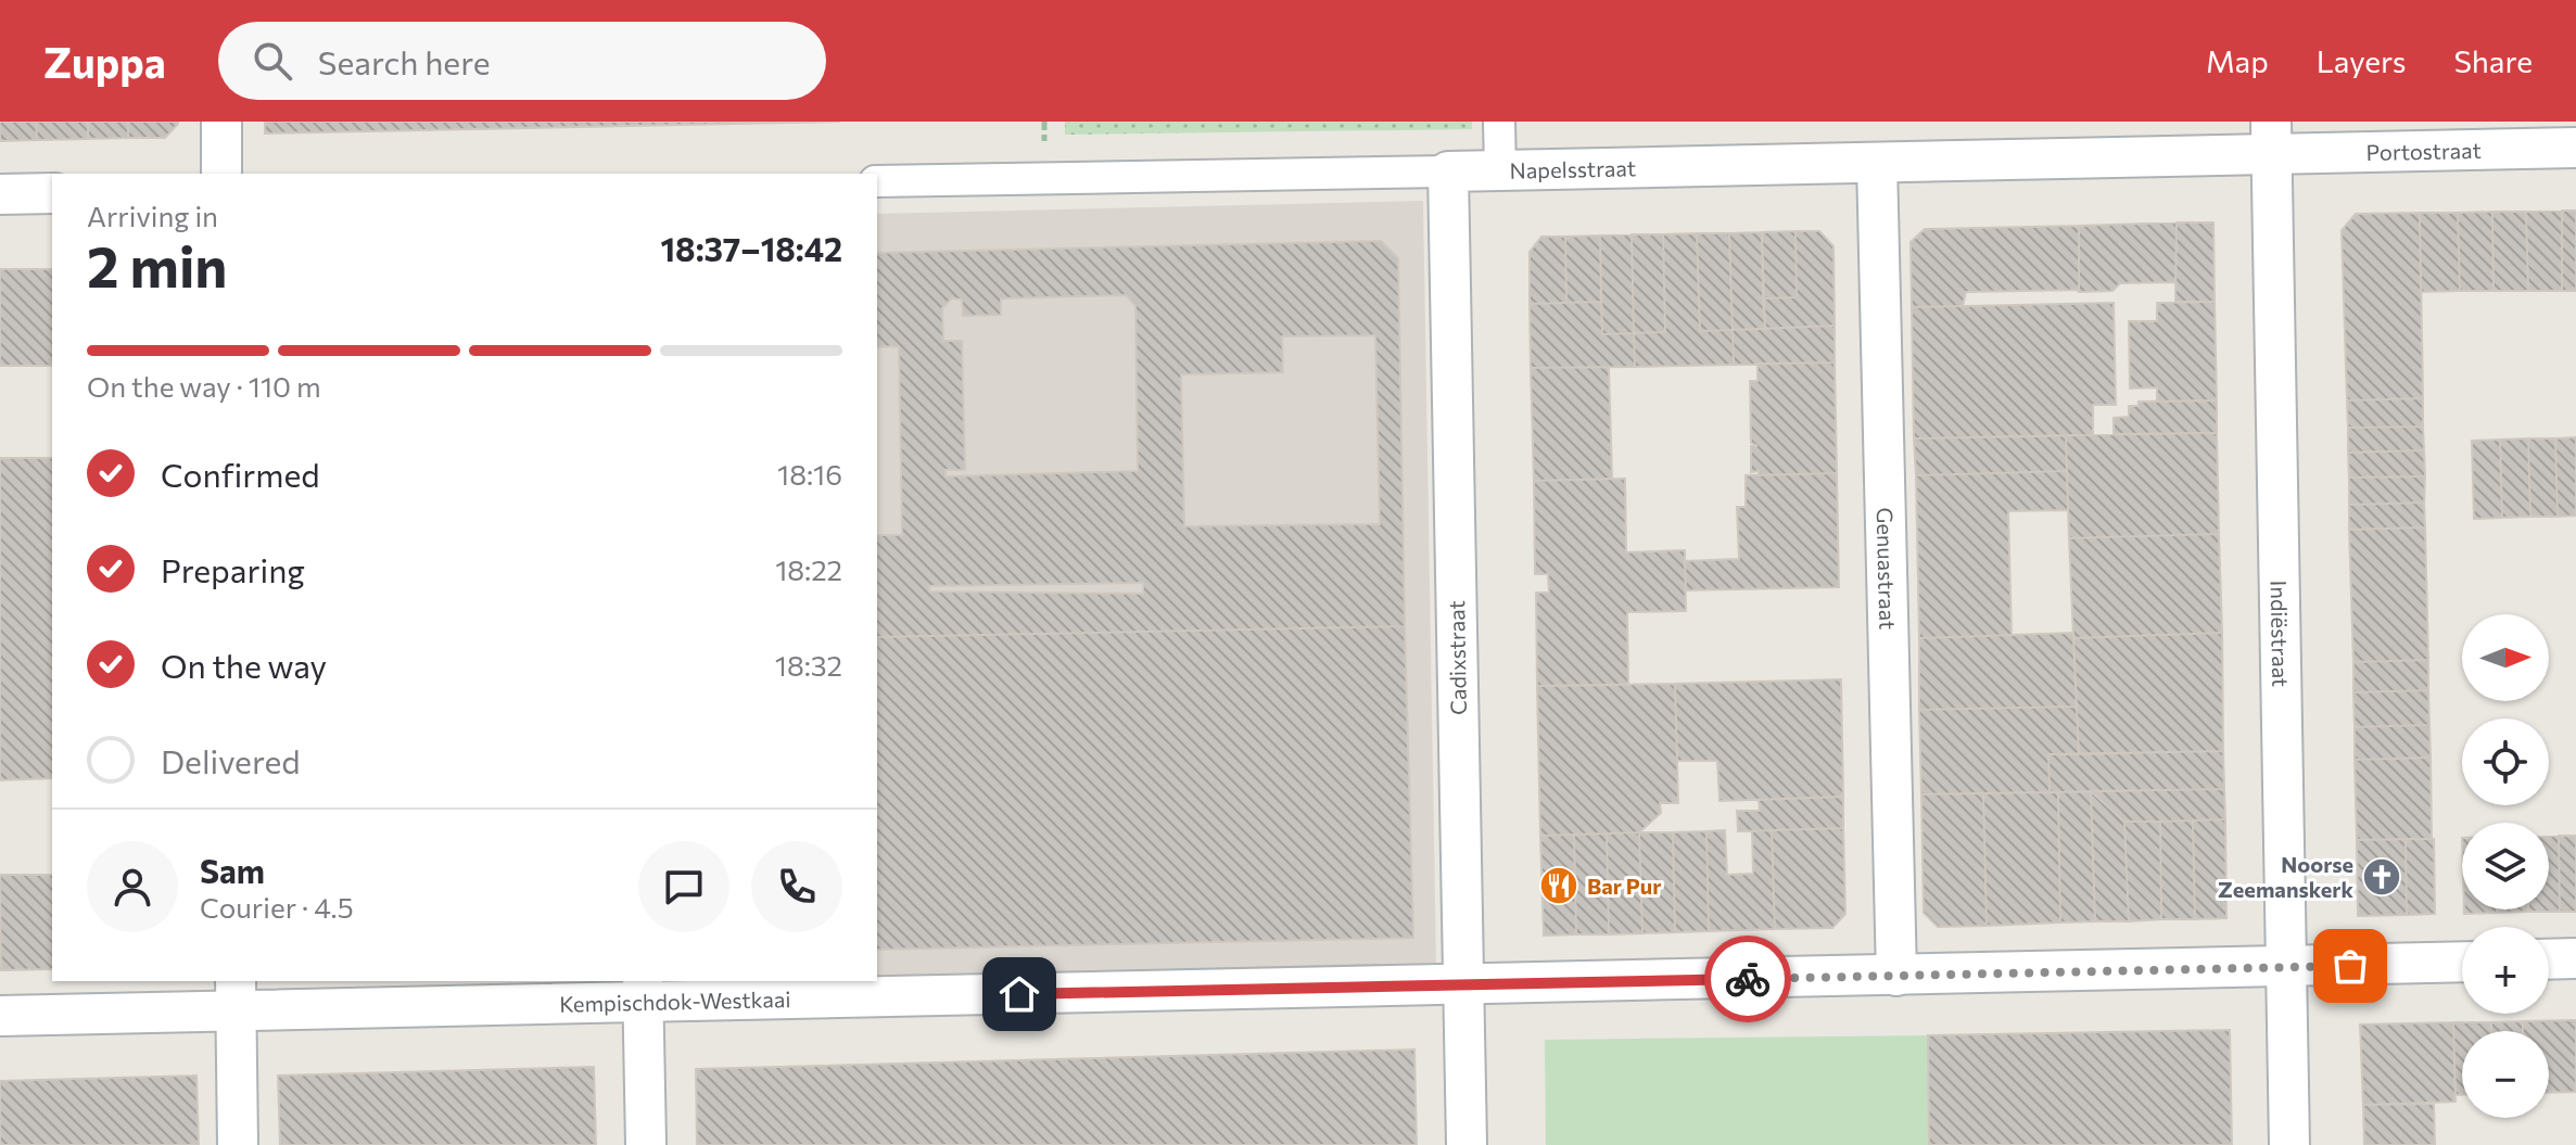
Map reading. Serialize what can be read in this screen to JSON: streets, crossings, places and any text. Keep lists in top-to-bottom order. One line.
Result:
{"streets":{"street":["Portostraat","Napelsstraat","Genuastraat","Indiëstraat","Cadixstraat","Kempischdok-Westkaai"]},"crossings":[["Portostraat","Napelsstraat"],["Portostraat","Indiëstraat"],["Napelsstraat","Genuastraat"],["Napelsstraat","Indiëstraat"],["Napelsstraat","Cadixstraat"],["Genuastraat","Kempischdok-Westkaai"],["Indiëstraat","Kempischdok-Westkaai"],["Cadixstraat","Kempischdok-Westkaai"]],"places":{"church":["Noorse Zeemanskerk"],"restaurant":["Bar Pur"]},"north":"right","page":{"header":"Zuppa","search":"Search here","nav":["Map","Layers","Share"],"heading":["2 min","Arriving in","18:37–18:42"],"panel":["Sam","Courier · 4.5"],"bar":"On the way · 110 m","list":[["Confirmed","18:16"],["Preparing","18:22"],["On the way","18:32"],"Delivered"],"map_buttons":["+","−"]}}
